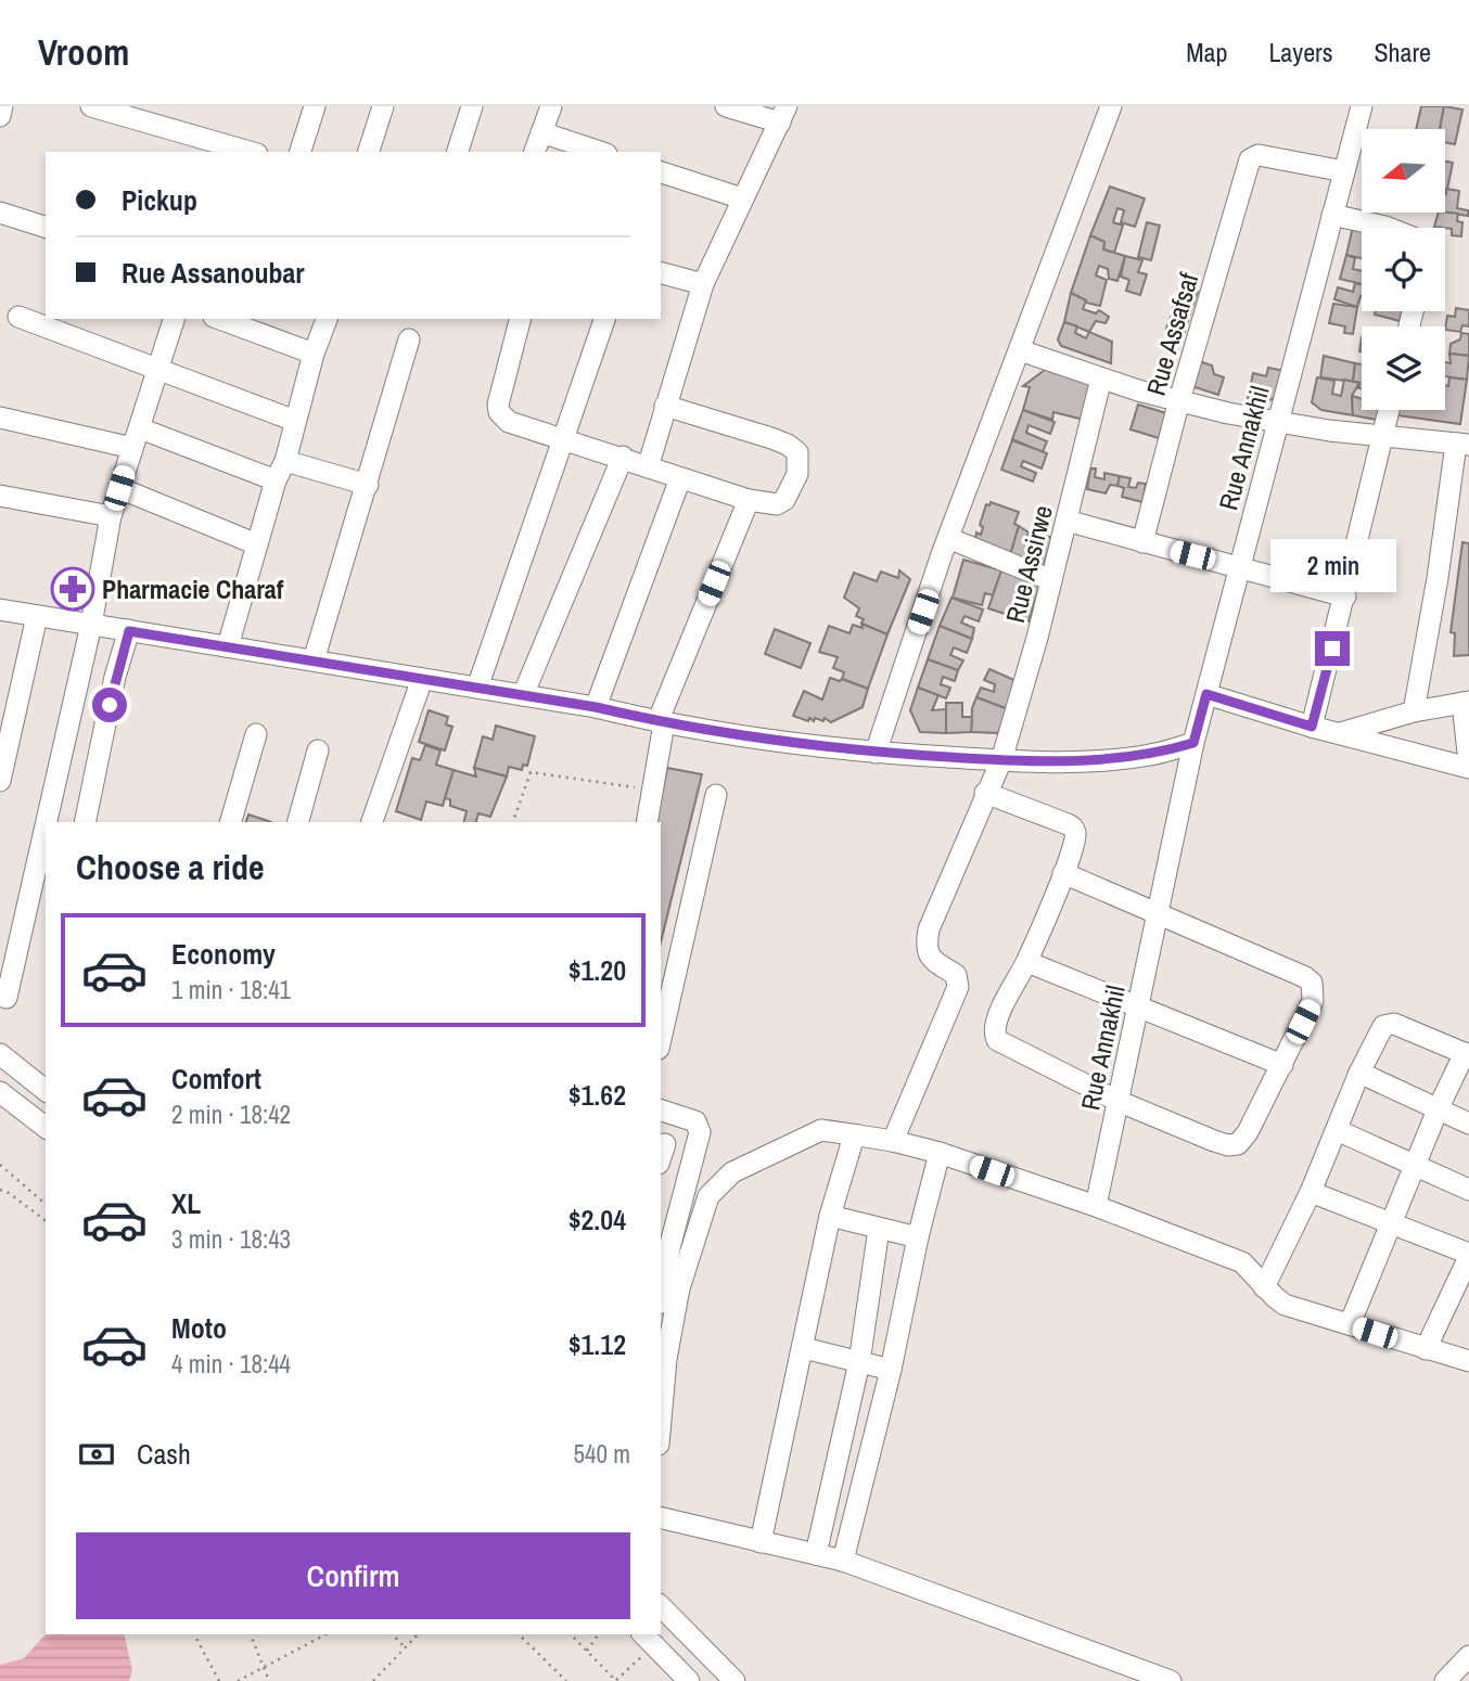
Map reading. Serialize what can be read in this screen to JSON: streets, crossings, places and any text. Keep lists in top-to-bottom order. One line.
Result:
{"streets":{"street":["Rue Assafsaf","Rue Annakhil","Rue Assirwe"]},"crossings":[["Rue Assafsaf","Rue Annakhil"]],"places":{"pharmacy":["Pharmacie Charaf"]},"north":"left","page":{"header":"Vroom","nav":["Map","Layers","Share"],"banner":["Pickup","Rue Assanoubar"],"bubble":"2 min","heading":"Choose a ride","list":[{"name":"Economy","note":"1 min · 18:41","value":"$1.20"},{"name":"Comfort","note":"2 min · 18:42","value":"$1.62"},{"name":"XL","note":"3 min · 18:43","value":"$2.04"},{"name":"Moto","note":"4 min · 18:44","value":"$1.12"}],"pay":["Cash","540 m"],"buttons":"Confirm"}}
